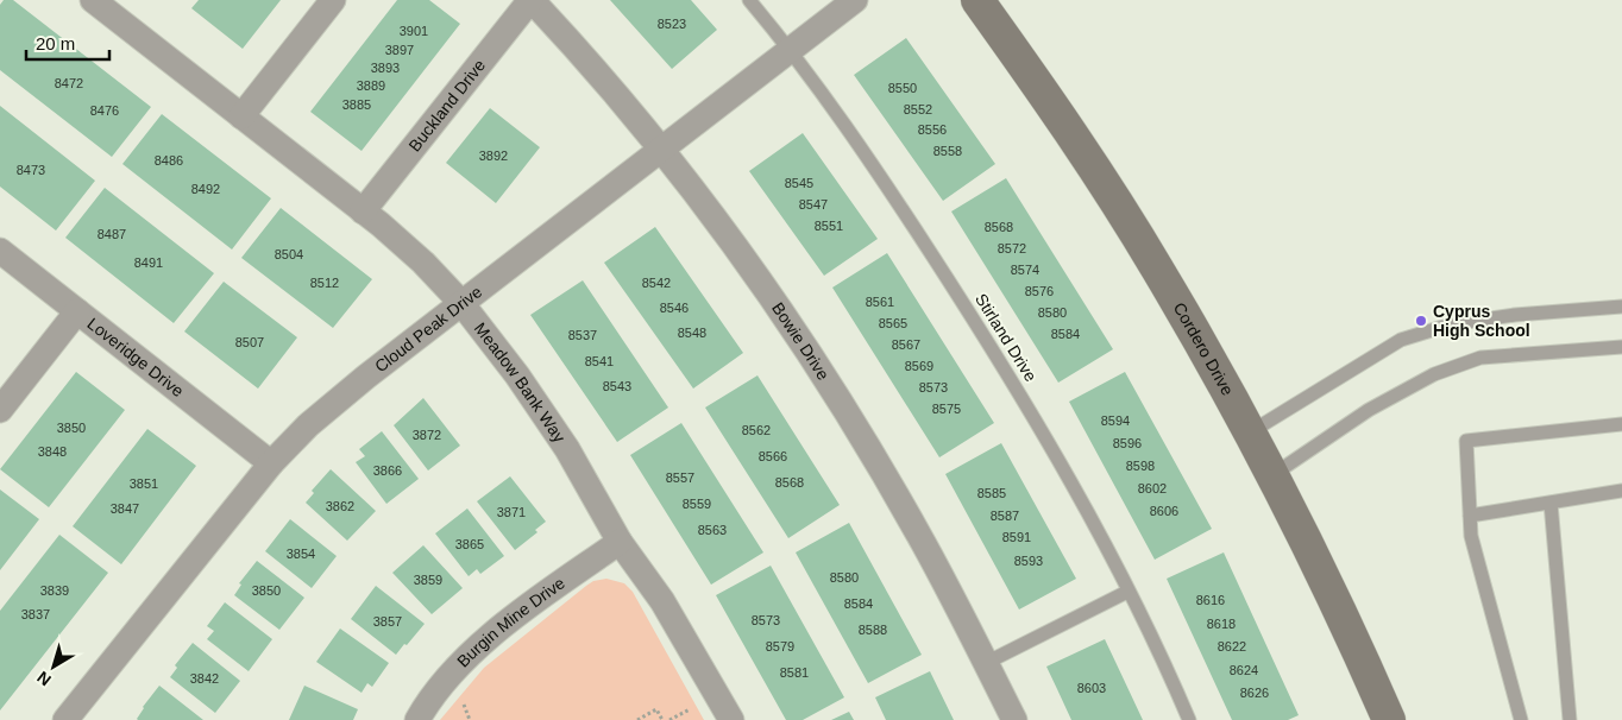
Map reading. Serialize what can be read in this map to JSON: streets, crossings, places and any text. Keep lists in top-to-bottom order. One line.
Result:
{"streets":{"street":["Buckland Drive","Cloud Peak Drive","Bowie Drive","Cordero Drive","Loveridge Drive","Meadow Bank Way","Burgin Mine Drive"],"lane":["Stirland Drive"]},"crossings":[["Buckland Drive","Bowie Drive"],["Buckland Drive","Meadow Bank Way"],["Cloud Peak Drive","Stirland Drive"],["Cloud Peak Drive","Bowie Drive"],["Cloud Peak Drive","Loveridge Drive"],["Cloud Peak Drive","Meadow Bank Way"],["Meadow Bank Way","Burgin Mine Drive"]],"places":["Cyprus High School"],"house_numbers":["8523","3901","3897","3893","8472","3889","8550","3885","8552","8476","8556","8558","3892","8486","8473","8545","8492","8547","8551","8568","8487","8572","8504","8491","8574","8512","8542","8576","8561","8546","8580","8565","8548","8584","8537","8507","8567","8541","8569","8543","8573","8575","8594","3850","8562","3872","8596","3848","8566","8598","3866","8557","8568","3851","8602","8585","8559","3862","3847","8606","3871","8587","8563","8591","3865","3854","8593","8580","3859","3839","3850","8616","8584","3837","8573","3857","8618","8588","8579","8622","8624","8581","3842","8603","8626"],"scale_bar":"20 m","north":"bottom left"}
